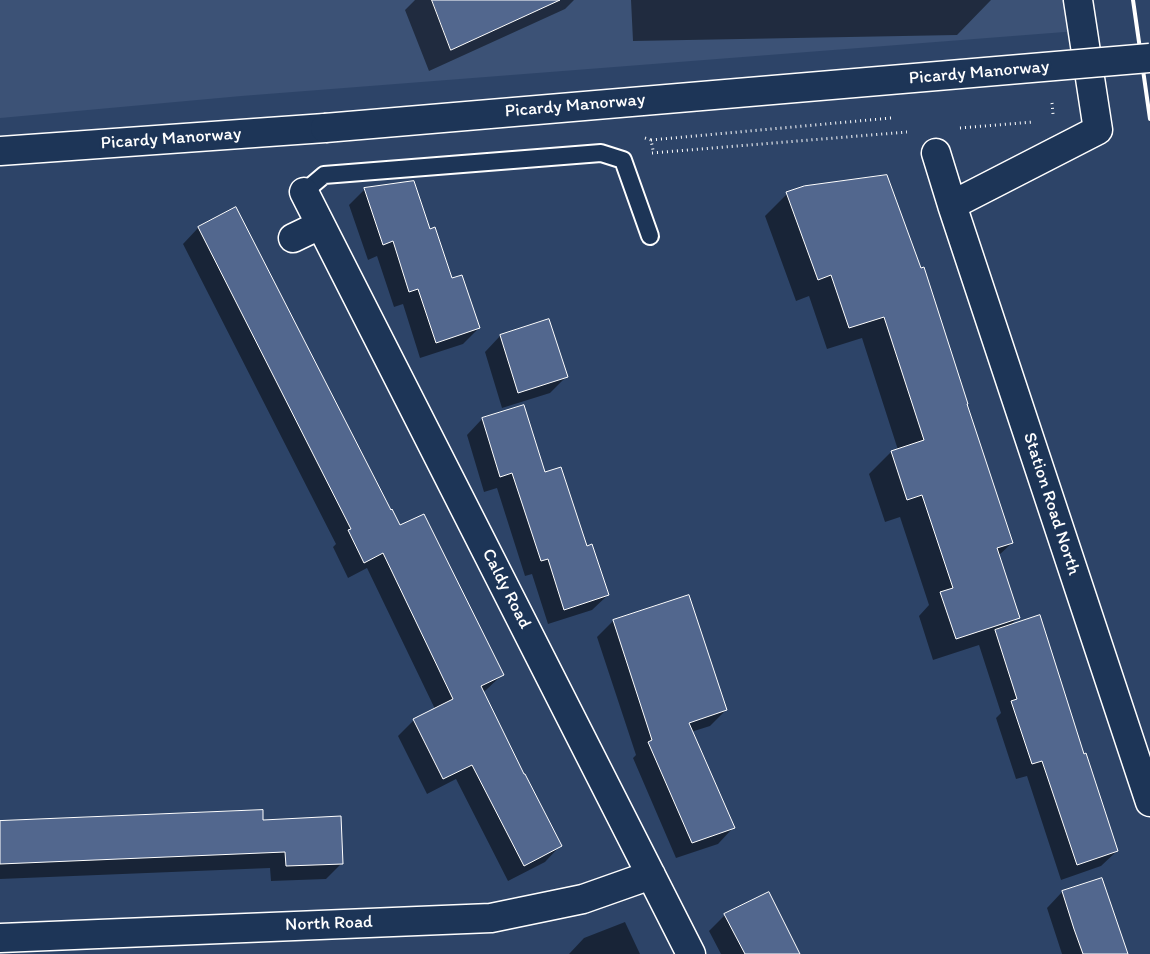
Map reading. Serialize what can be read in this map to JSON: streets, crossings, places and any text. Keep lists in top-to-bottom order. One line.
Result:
{"streets":{"street":["Picardy Manorway","Station Road North","Caldy Road","North Road"]},"crossings":[["Caldy Road","North Road"]]}
